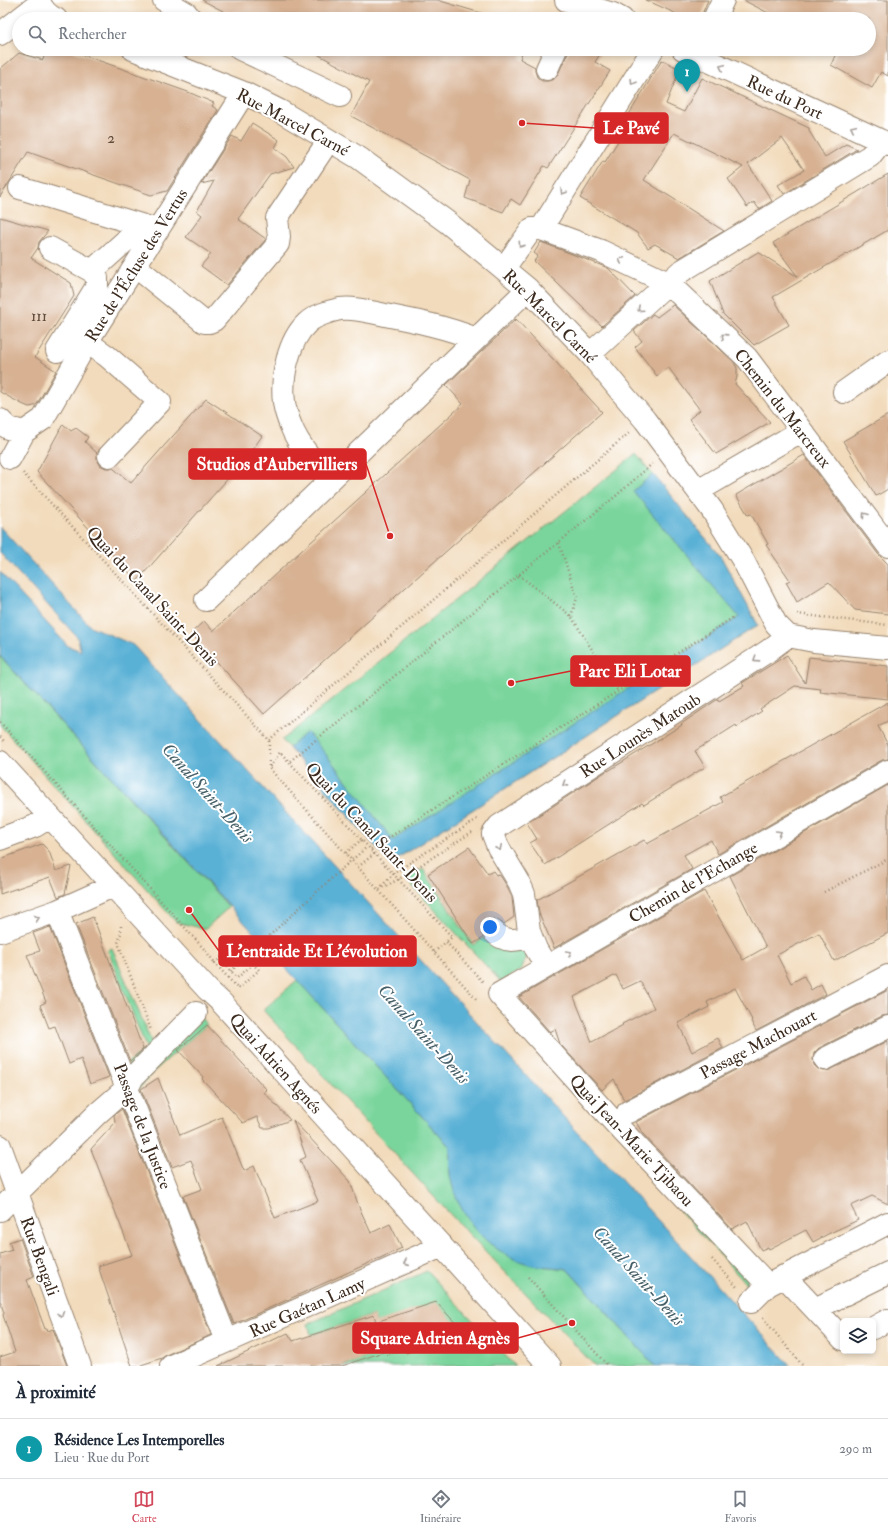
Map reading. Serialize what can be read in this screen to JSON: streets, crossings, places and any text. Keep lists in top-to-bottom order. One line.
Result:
{"streets":{"street":["Rue du Port","Rue Marcel Carné","Rue de l'Écluse des Vertus","Chemin du Marcreux","Rue Lounès Matoub","Chemin de l'Echange","Passage Machouart","Quai Adrien Agnés","Passage de la Justice","Quai Jean-Marie Tjibaou","Rue Bengali","Rue Gaétan Lamy"],"path":["Quai du Canal Saint-Denis"]},"crossings":[["Rue Marcel Carné","Rue de l'Écluse des Vertus"],["Rue Marcel Carné","Rue Lounès Matoub"],["Rue de l'Écluse des Vertus","Quai du Canal Saint-Denis"],["Chemin de l'Echange","Quai Jean-Marie Tjibaou"],["Quai Adrien Agnés","Rue Gaétan Lamy"],["Passage de la Justice","Rue Gaétan Lamy"]],"one_way":["Rue du Port","Chemin du Marcreux","Rue Lounès Matoub","Chemin de l'Echange","Rue Bengali","Rue Gaétan Lamy"],"water":["Canal Saint-Denis"],"places":["Le Pavé","Studios d'Aubervilliers","Parc Eli Lotar","L'entraide Et L'évolution","Square Adrien Agnès"],"house_numbers":["2","111"],"page":{"search":"Rechercher","pins":"1","heading":"À proximité","list":[{"mark":"1","name":"Résidence Les Intemporelles","note":"Lieu · Rue du Port","value":"290 m"}],"nav":["Carte","Itinéraire","Favoris"]}}
